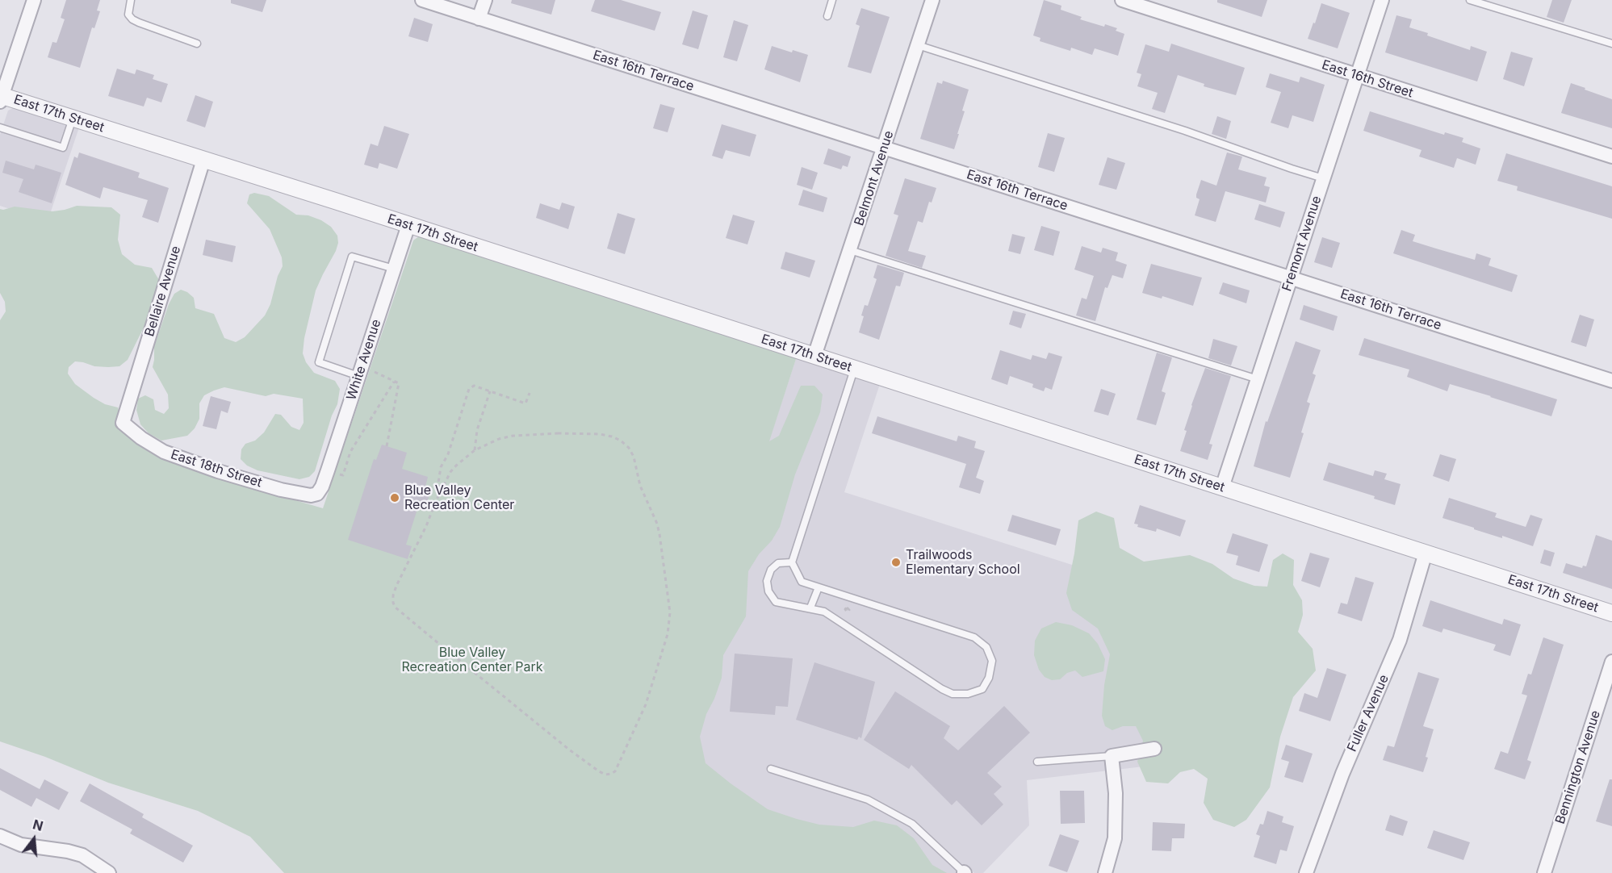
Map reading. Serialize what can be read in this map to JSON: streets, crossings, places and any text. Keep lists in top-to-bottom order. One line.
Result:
{"streets":{"street":["East 16th Terrace","East 16th Street","East 17th Street","Belmont Avenue","Fremont Avenue","Bellaire Avenue","White Avenue","East 18th Street","Fuller Avenue","Bennington Avenue"]},"crossings":[["East 16th Terrace","Belmont Avenue"],["East 16th Terrace","Fremont Avenue"],["East 16th Street","Fremont Avenue"],["East 17th Street","Belmont Avenue"],["East 17th Street","Fremont Avenue"],["East 17th Street","Bellaire Avenue"],["East 17th Street","White Avenue"],["East 17th Street","Fuller Avenue"],["Bellaire Avenue","East 18th Street"],["White Avenue","East 18th Street"]],"parks":["Blue Valley Recreation Center Park"],"places":["Blue Valley Recreation Center","Trailwoods Elementary School"],"north":"top"}
